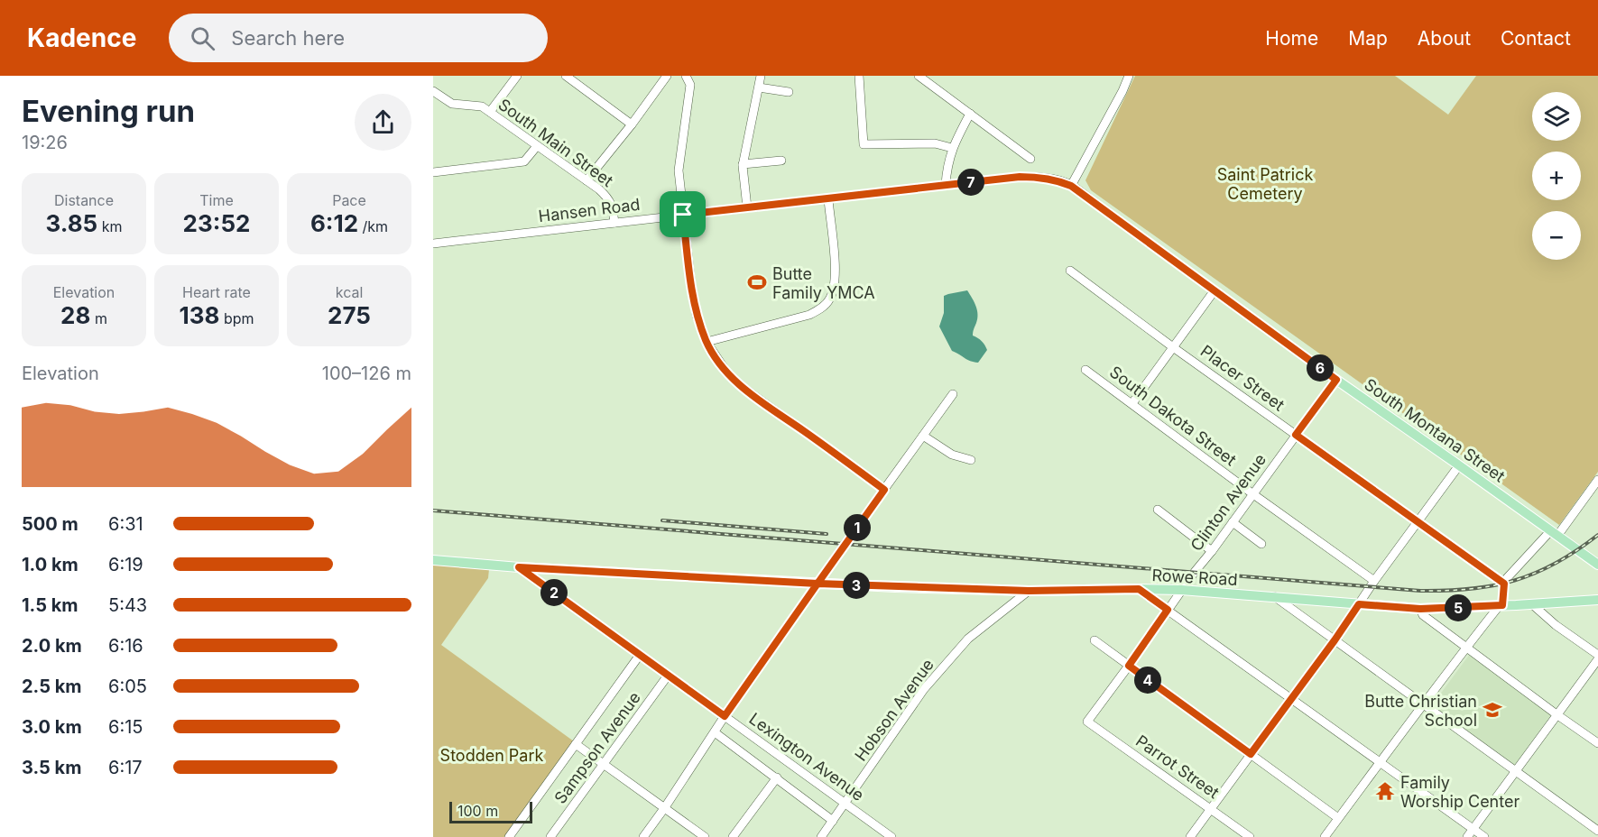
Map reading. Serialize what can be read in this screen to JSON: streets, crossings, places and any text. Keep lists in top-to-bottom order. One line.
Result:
{"streets":{"main road":["South Montana Street","Rowe Road"],"street":["South Main Street","Hansen Road","Placer Street","South Dakota Street","Clinton Avenue","Hobson Avenue","Sampson Avenue","Lexington Avenue","Parrot Street"]},"crossings":[["South Main Street","Hansen Road"],["Hansen Road","South Montana Street"],["Placer Street","Clinton Avenue"],["South Dakota Street","Clinton Avenue"],["South Montana Street","Clinton Avenue"],["Clinton Avenue","Rowe Road"],["Clinton Avenue","Parrot Street"],["Rowe Road","Hobson Avenue"],["Rowe Road","Lexington Avenue"],["Hobson Avenue","Lexington Avenue"],["Sampson Avenue","Lexington Avenue"]],"parks":["Saint Patrick Cemetery","Stodden Park"],"places":{"sports":["Butte Family YMCA"],"school or university":["Butte Christian School"],"temple":["Family Worship Center"]},"scale_bar":"100 m","page":{"header":"Kadence","search":"Search here","nav":["Home","Map","About","Contact"],"heading":["Evening run","19:26"],"map_buttons":["+","−"],"stats":[["Distance","3.85 km"],["Time","23:52"],["Pace","6:12 /km"],["Elevation","28 m"],["Heart rate","138 bpm"],["kcal","275"]],"pins":["7","6","1","3","2","5","4"],"chart":["Elevation","100–126 m"],"list":[{"name":"500 m","note":"6:31"},{"name":"1.0 km","note":"6:19"},{"name":"1.5 km","note":"5:43"},{"name":"2.0 km","note":"6:16"},{"name":"2.5 km","note":"6:05"},{"name":"3.0 km","note":"6:15"},{"name":"3.5 km","note":"6:17"}],"scale":"100 m"}}
